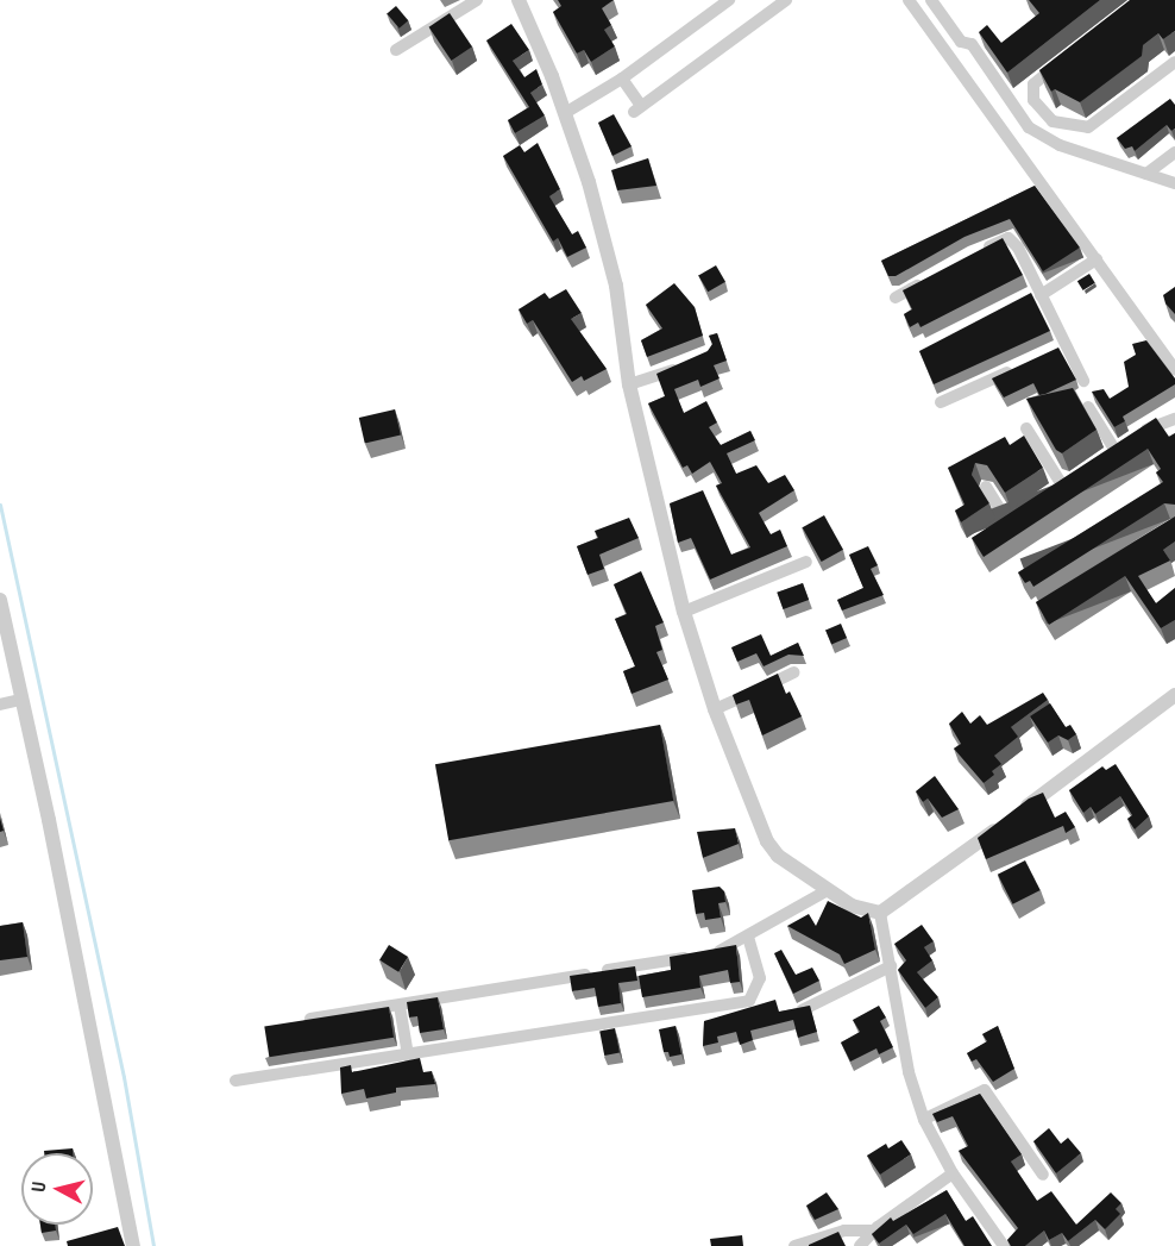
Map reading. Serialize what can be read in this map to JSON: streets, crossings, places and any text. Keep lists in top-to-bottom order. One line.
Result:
{"north":"left"}
